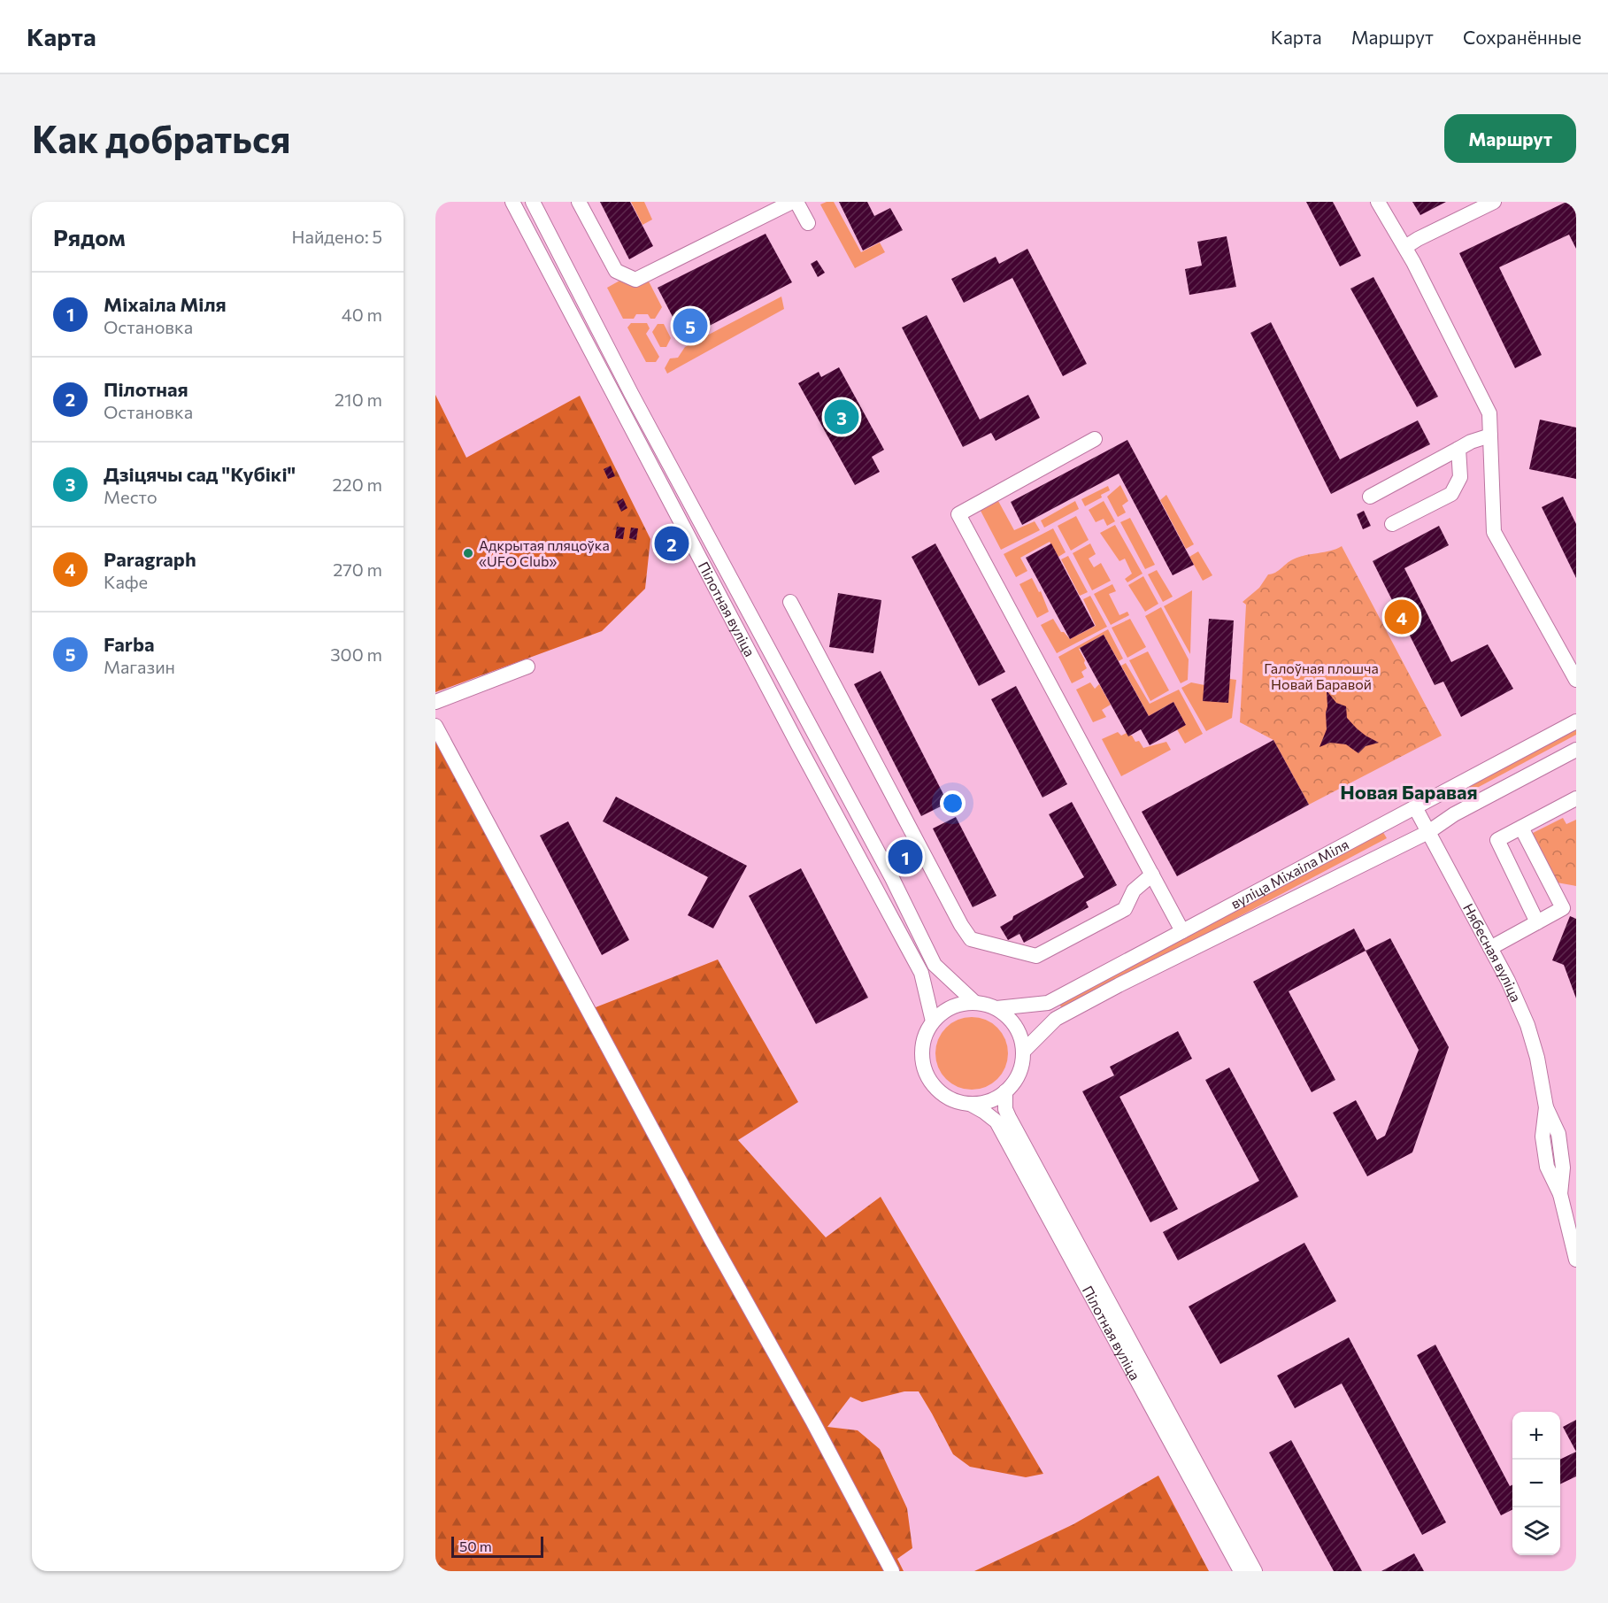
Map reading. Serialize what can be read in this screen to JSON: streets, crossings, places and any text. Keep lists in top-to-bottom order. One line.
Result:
{"streets":{"street":["Пілотная вуліца","вуліца Міхаіла Міля","Нябесная вуліца"]},"crossings":[["Пілотная вуліца","вуліца Міхаіла Міля"],["вуліца Міхаіла Міля","Нябесная вуліца"]],"districts":["Новая Баравая"],"parks":["Галоўная плошча Новай Баравой"],"places":["Адкрытая пляцоўка «UFO Club»"],"scale_bar":"50 m","page":{"header":"Карта","nav":["Карта","Маршрут","Сохранённые"],"buttons":"Маршрут","title":"Как добраться","heading":["Рядом","Найдено: 5"],"list":[{"mark":"1","name":"Міхаіла Міля","note":"Остановка","value":"40 m"},{"mark":"2","name":"Пілотная","note":"Остановка","value":"210 m"},{"mark":"3","name":"Дзіцячы сад \"Кубікі\"","note":"Место","value":"220 m"},{"mark":"4","name":"Paragraph","note":"Кафе","value":"270 m"},{"mark":"5","name":"Farba","note":"Магазин","value":"300 m"}],"pins":["5","3","2","4","1"],"map_buttons":["+","−"],"scale":"50 m"}}
